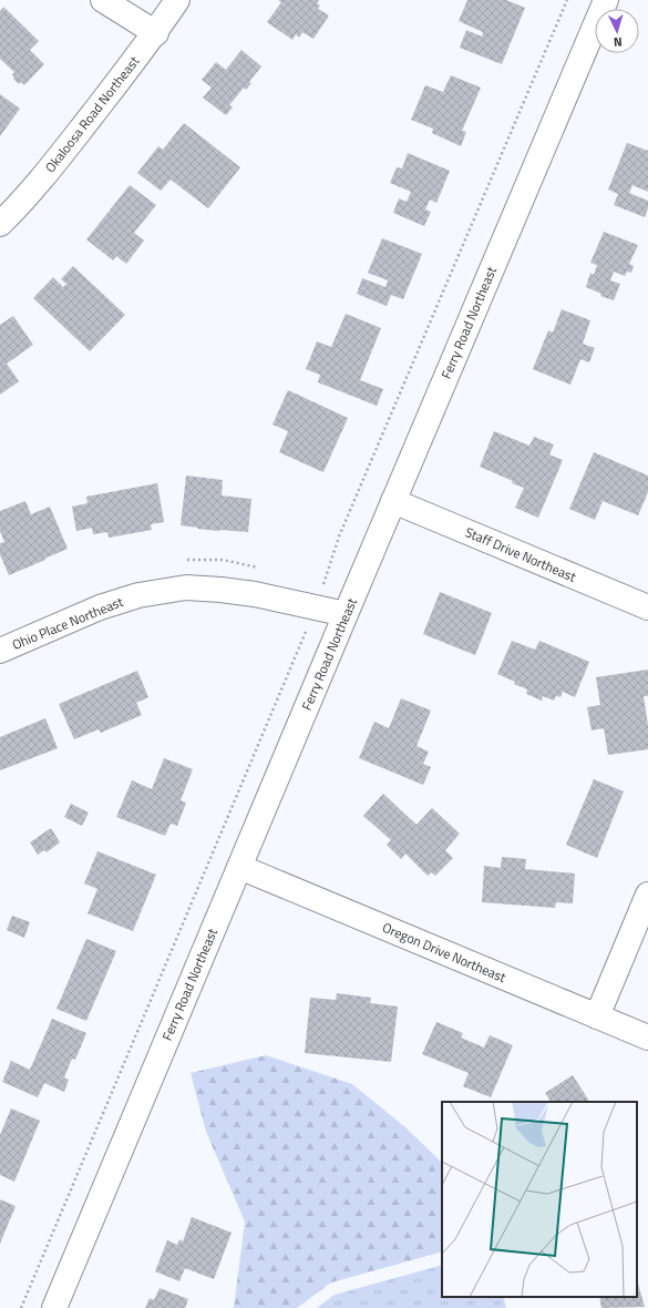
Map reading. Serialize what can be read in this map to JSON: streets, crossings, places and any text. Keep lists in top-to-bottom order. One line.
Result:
{"streets":{"street":["Okaloosa Road Northeast","Ferry Road Northeast","Staff Drive Northeast","Ohio Place Northeast","Oregon Drive Northeast"]},"crossings":[["Ferry Road Northeast","Staff Drive Northeast"],["Ferry Road Northeast","Ohio Place Northeast"],["Ferry Road Northeast","Oregon Drive Northeast"]],"north":"bottom"}
